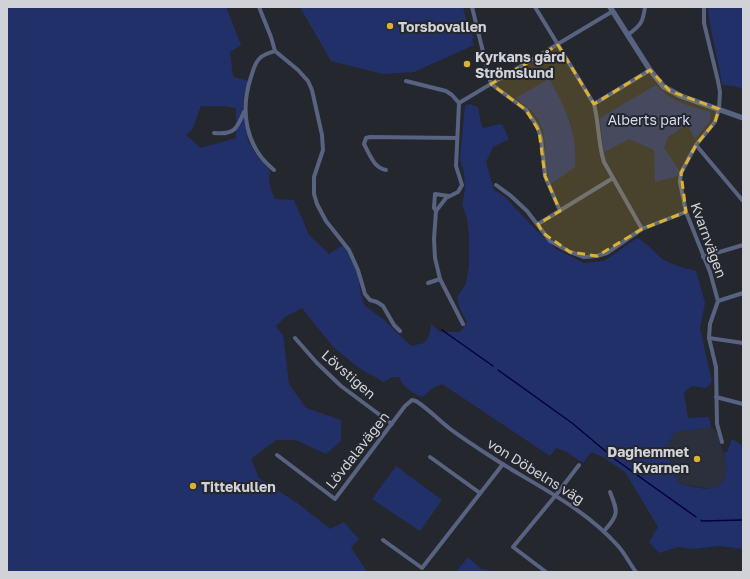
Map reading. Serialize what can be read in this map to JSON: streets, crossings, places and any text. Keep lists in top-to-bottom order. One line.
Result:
{"streets":{"street":["Kvarnvägen","Lövstigen","Lövdalavägen","von Döbelns väg"]},"crossings":[["Lövstigen","Lövdalavägen"],["Lövdalavägen","von Döbelns väg"]],"parks":["Alberts park"],"places":["Torsbovallen","Kyrkans gård Strömslund","Daghemmet Kvarnen","Tittekullen"]}
